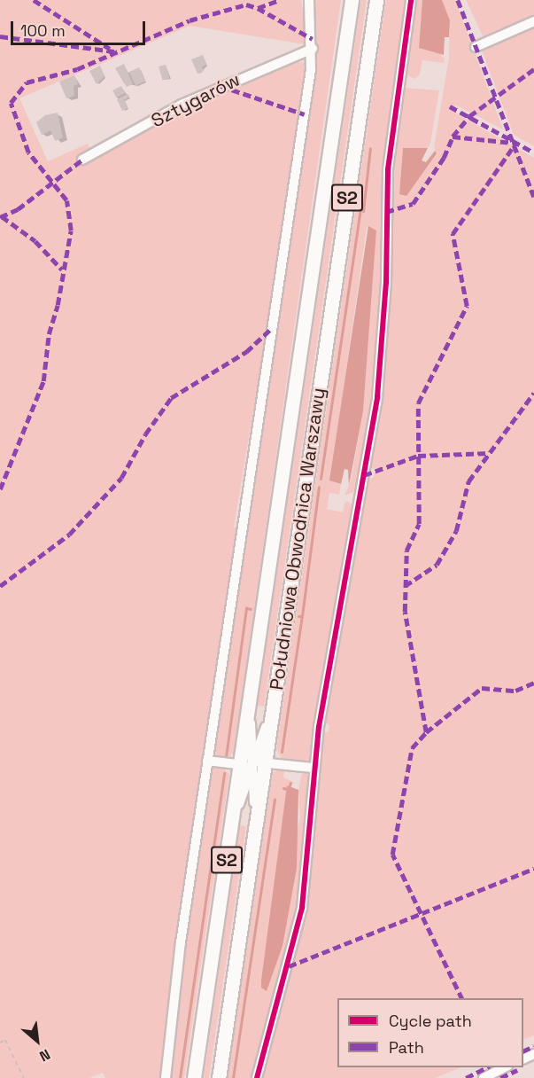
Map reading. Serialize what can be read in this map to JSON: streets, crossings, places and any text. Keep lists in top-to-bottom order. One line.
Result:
{"streets":{"highway":["S2","Południowa Obwodnica Warszawy"],"street":["Sztygarów"]},"legend":["Cycle path","Path"],"scale_bar":"100 m","north":"bottom right"}
